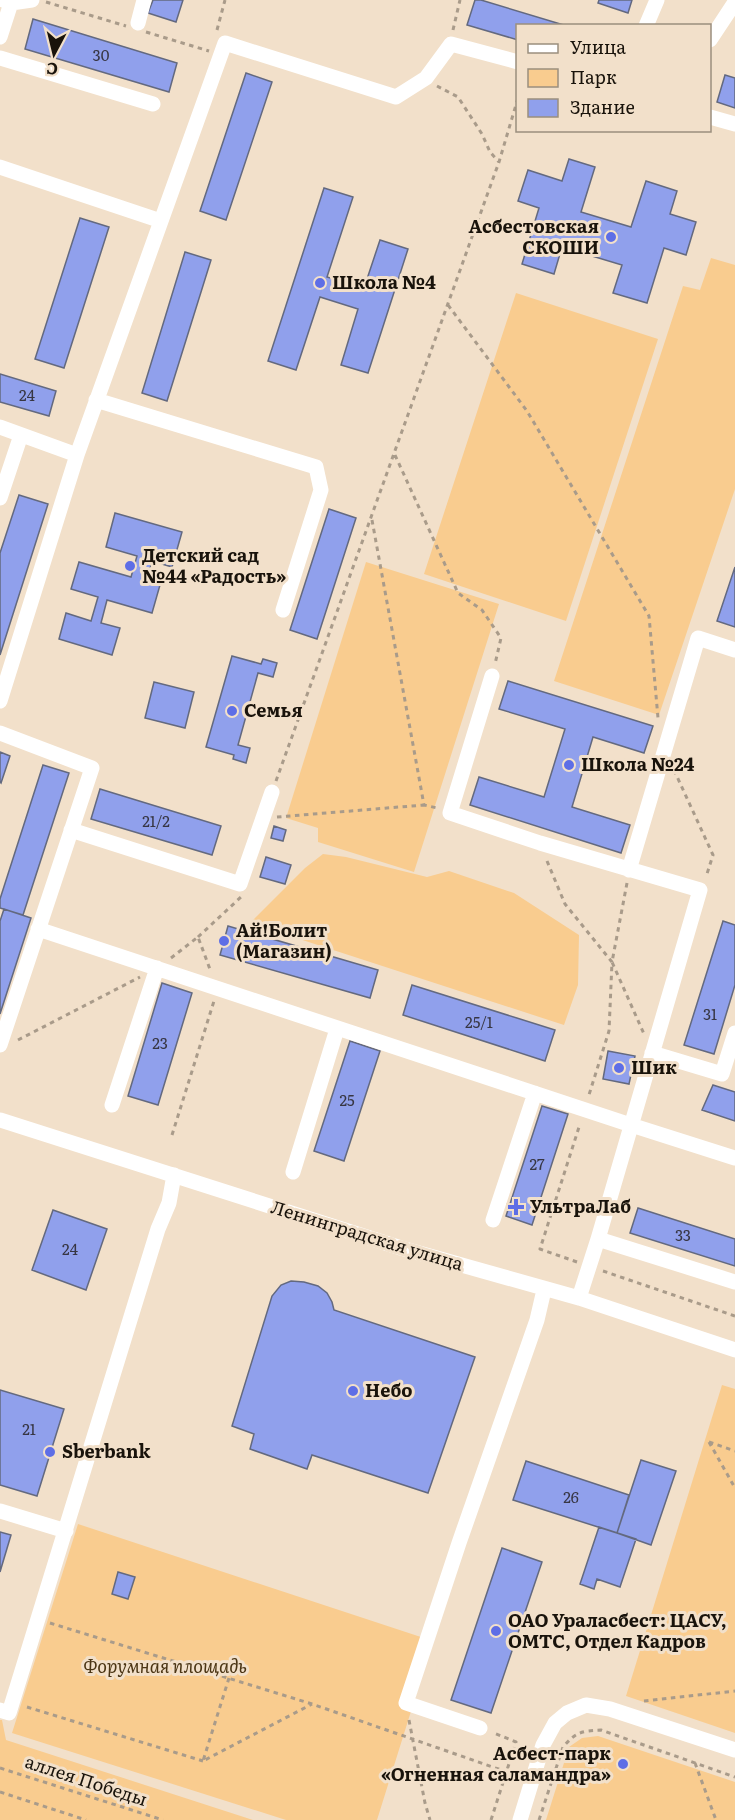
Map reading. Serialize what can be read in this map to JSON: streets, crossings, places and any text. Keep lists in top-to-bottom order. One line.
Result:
{"streets":{"street":["Ленинградская улица"],"path":["аллея Победы"]},"parks":["Форумная площадь"],"places":{"other":["Асбестовская СКОШИ","Школа №4","Детский сад №44 «Радость»","Семья","Школа №24","Ай!Болит (Магазин)","Шик","Небо","Sberbank","ОАО Ураласбест: ЦАСУ, ОМТС, Отдел Кадров","Асбест-парк «Огненная саламандра»"],"health":["УльтраЛаб"]},"house_numbers":["30","24","21/2","31","25/1","23","25","27","33","24","21","26"],"legend":["Улица","Парк","Здание"],"north":"bottom"}
